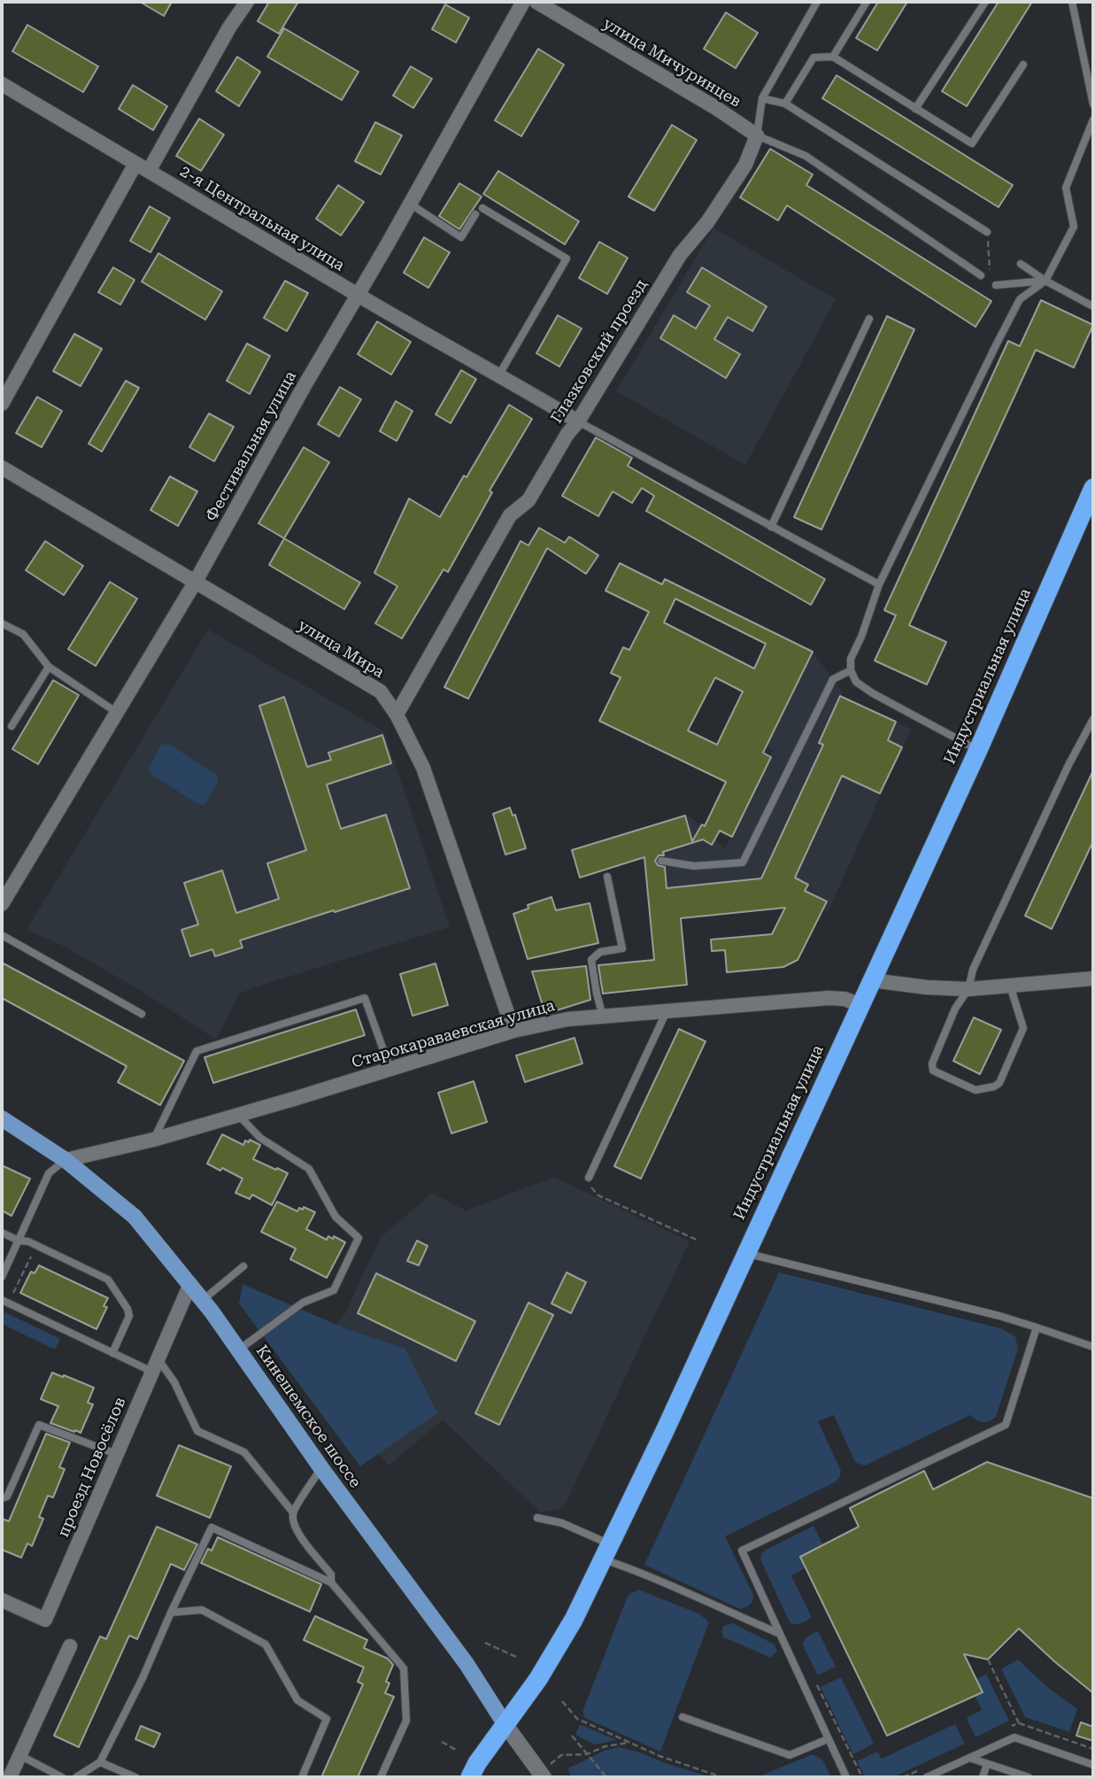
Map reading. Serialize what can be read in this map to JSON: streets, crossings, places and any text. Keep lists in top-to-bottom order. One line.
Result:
{"streets":{"highway":["Индустриальная улица"],"main road":["Кинешемское шоссе"],"street":["улица Мичуринцев","2-я Центральная улица","Глазковский проезд","Фестивальная улица","улица Мира","Старокараваевская улица","проезд Новосёлов"]},"crossings":[["улица Мичуринцев","Глазковский проезд"],["2-я Центральная улица","Глазковский проезд"],["2-я Центральная улица","Фестивальная улица"],["Глазковский проезд","улица Мира"],["Фестивальная улица","улица Мира"],["улица Мира","Старокараваевская улица"],["Индустриальная улица","Старокараваевская улица"],["Индустриальная улица","Кинешемское шоссе"],["Старокараваевская улица","Кинешемское шоссе"],["Кинешемское шоссе","проезд Новосёлов"]]}
